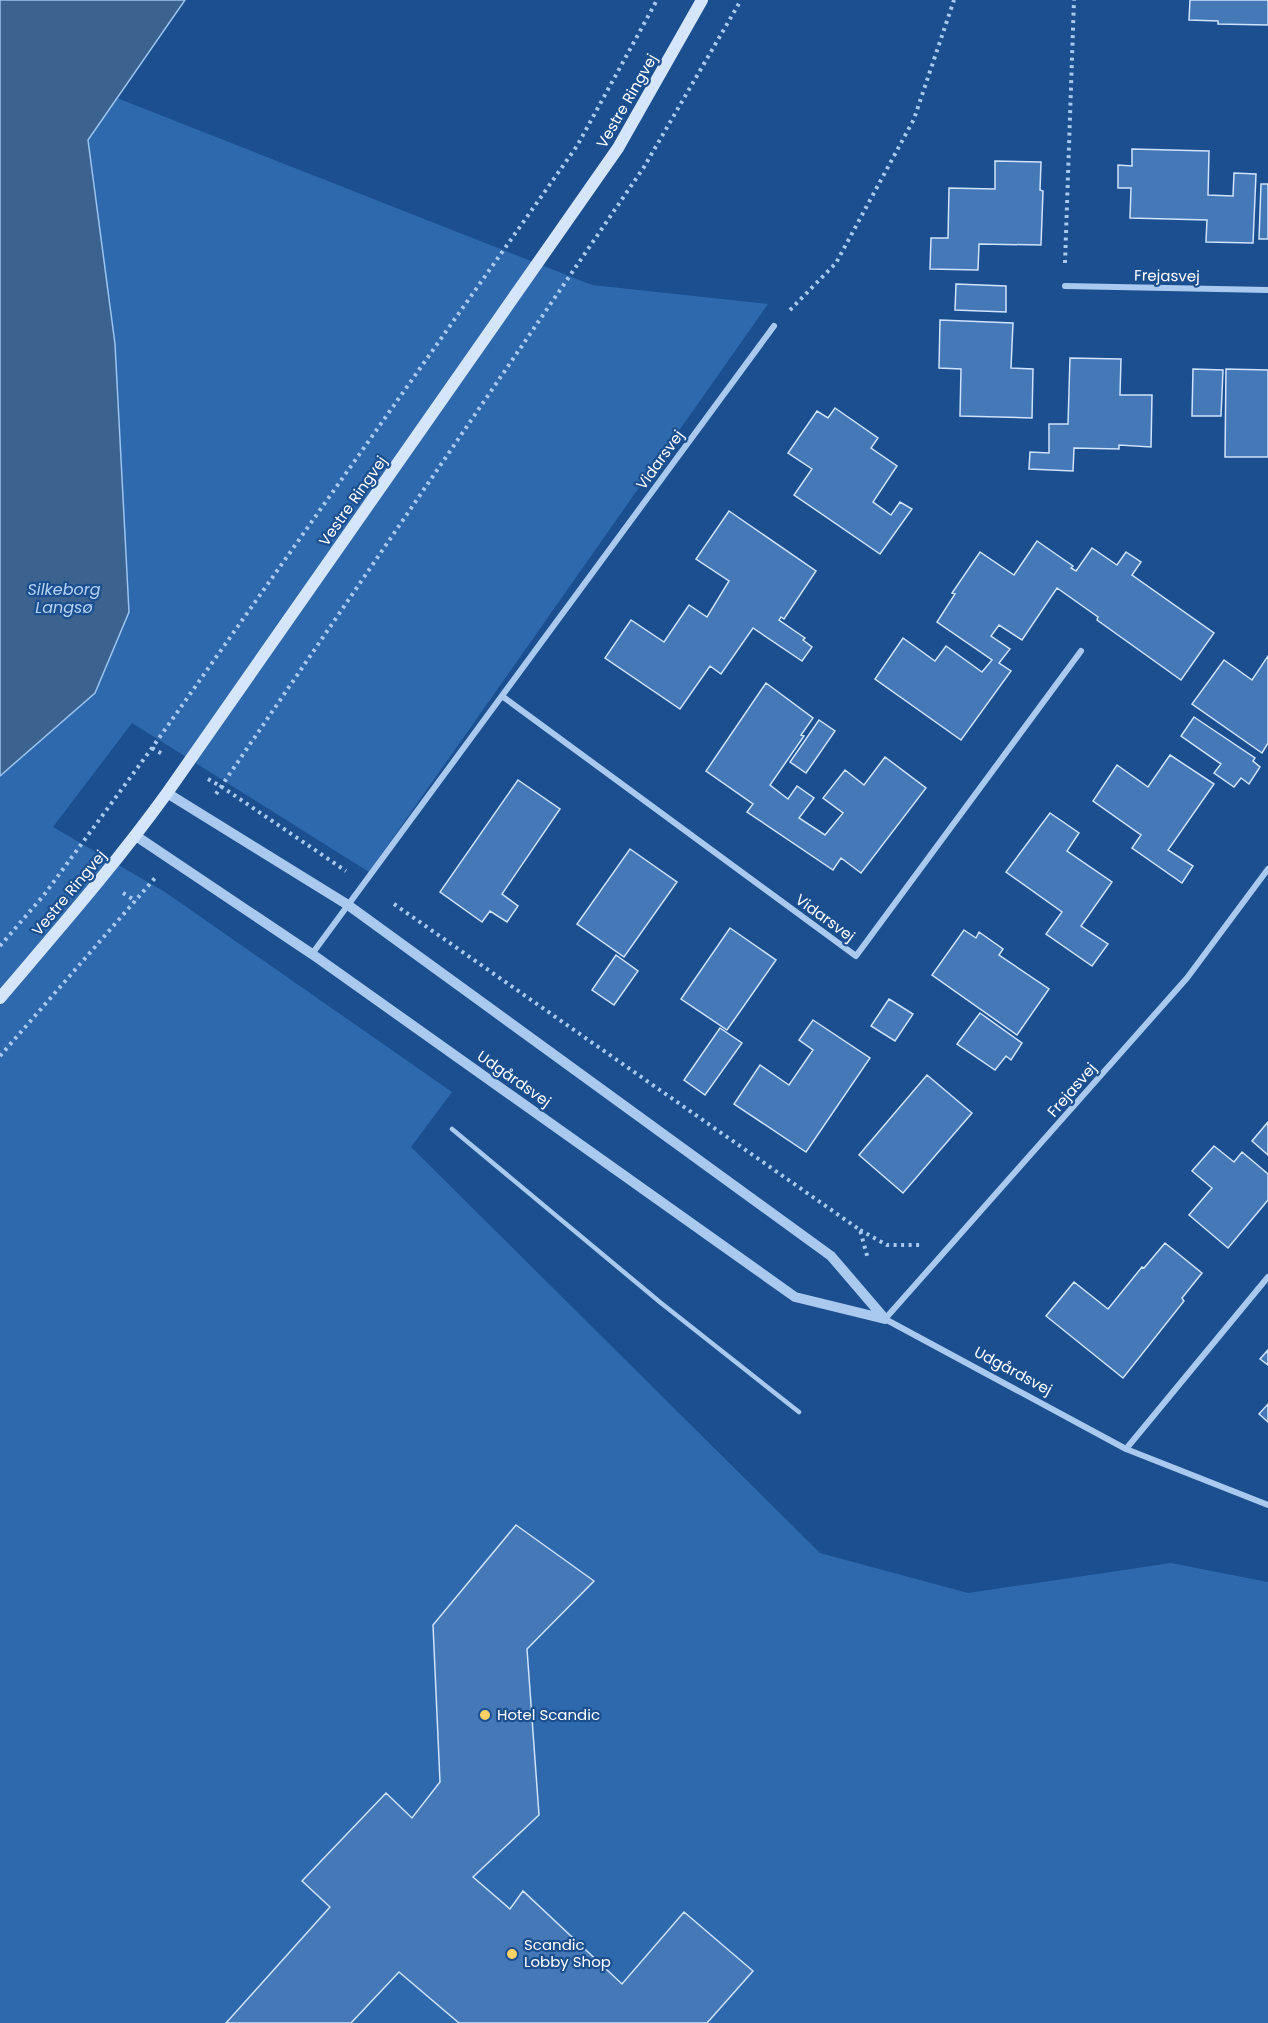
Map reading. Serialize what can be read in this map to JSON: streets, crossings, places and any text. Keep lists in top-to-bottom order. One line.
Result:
{"streets":{"main road":["Vestre Ringvej"],"street":["Frejasvej","Vidarsvej","Udgårdsvej"]},"crossings":[["Vestre Ringvej","Udgårdsvej"],["Frejasvej","Udgårdsvej"],["Vidarsvej","Udgårdsvej"]],"water":["Silkeborg Langsø"],"places":["Hotel Scandic","Scandic Lobby Shop"]}
